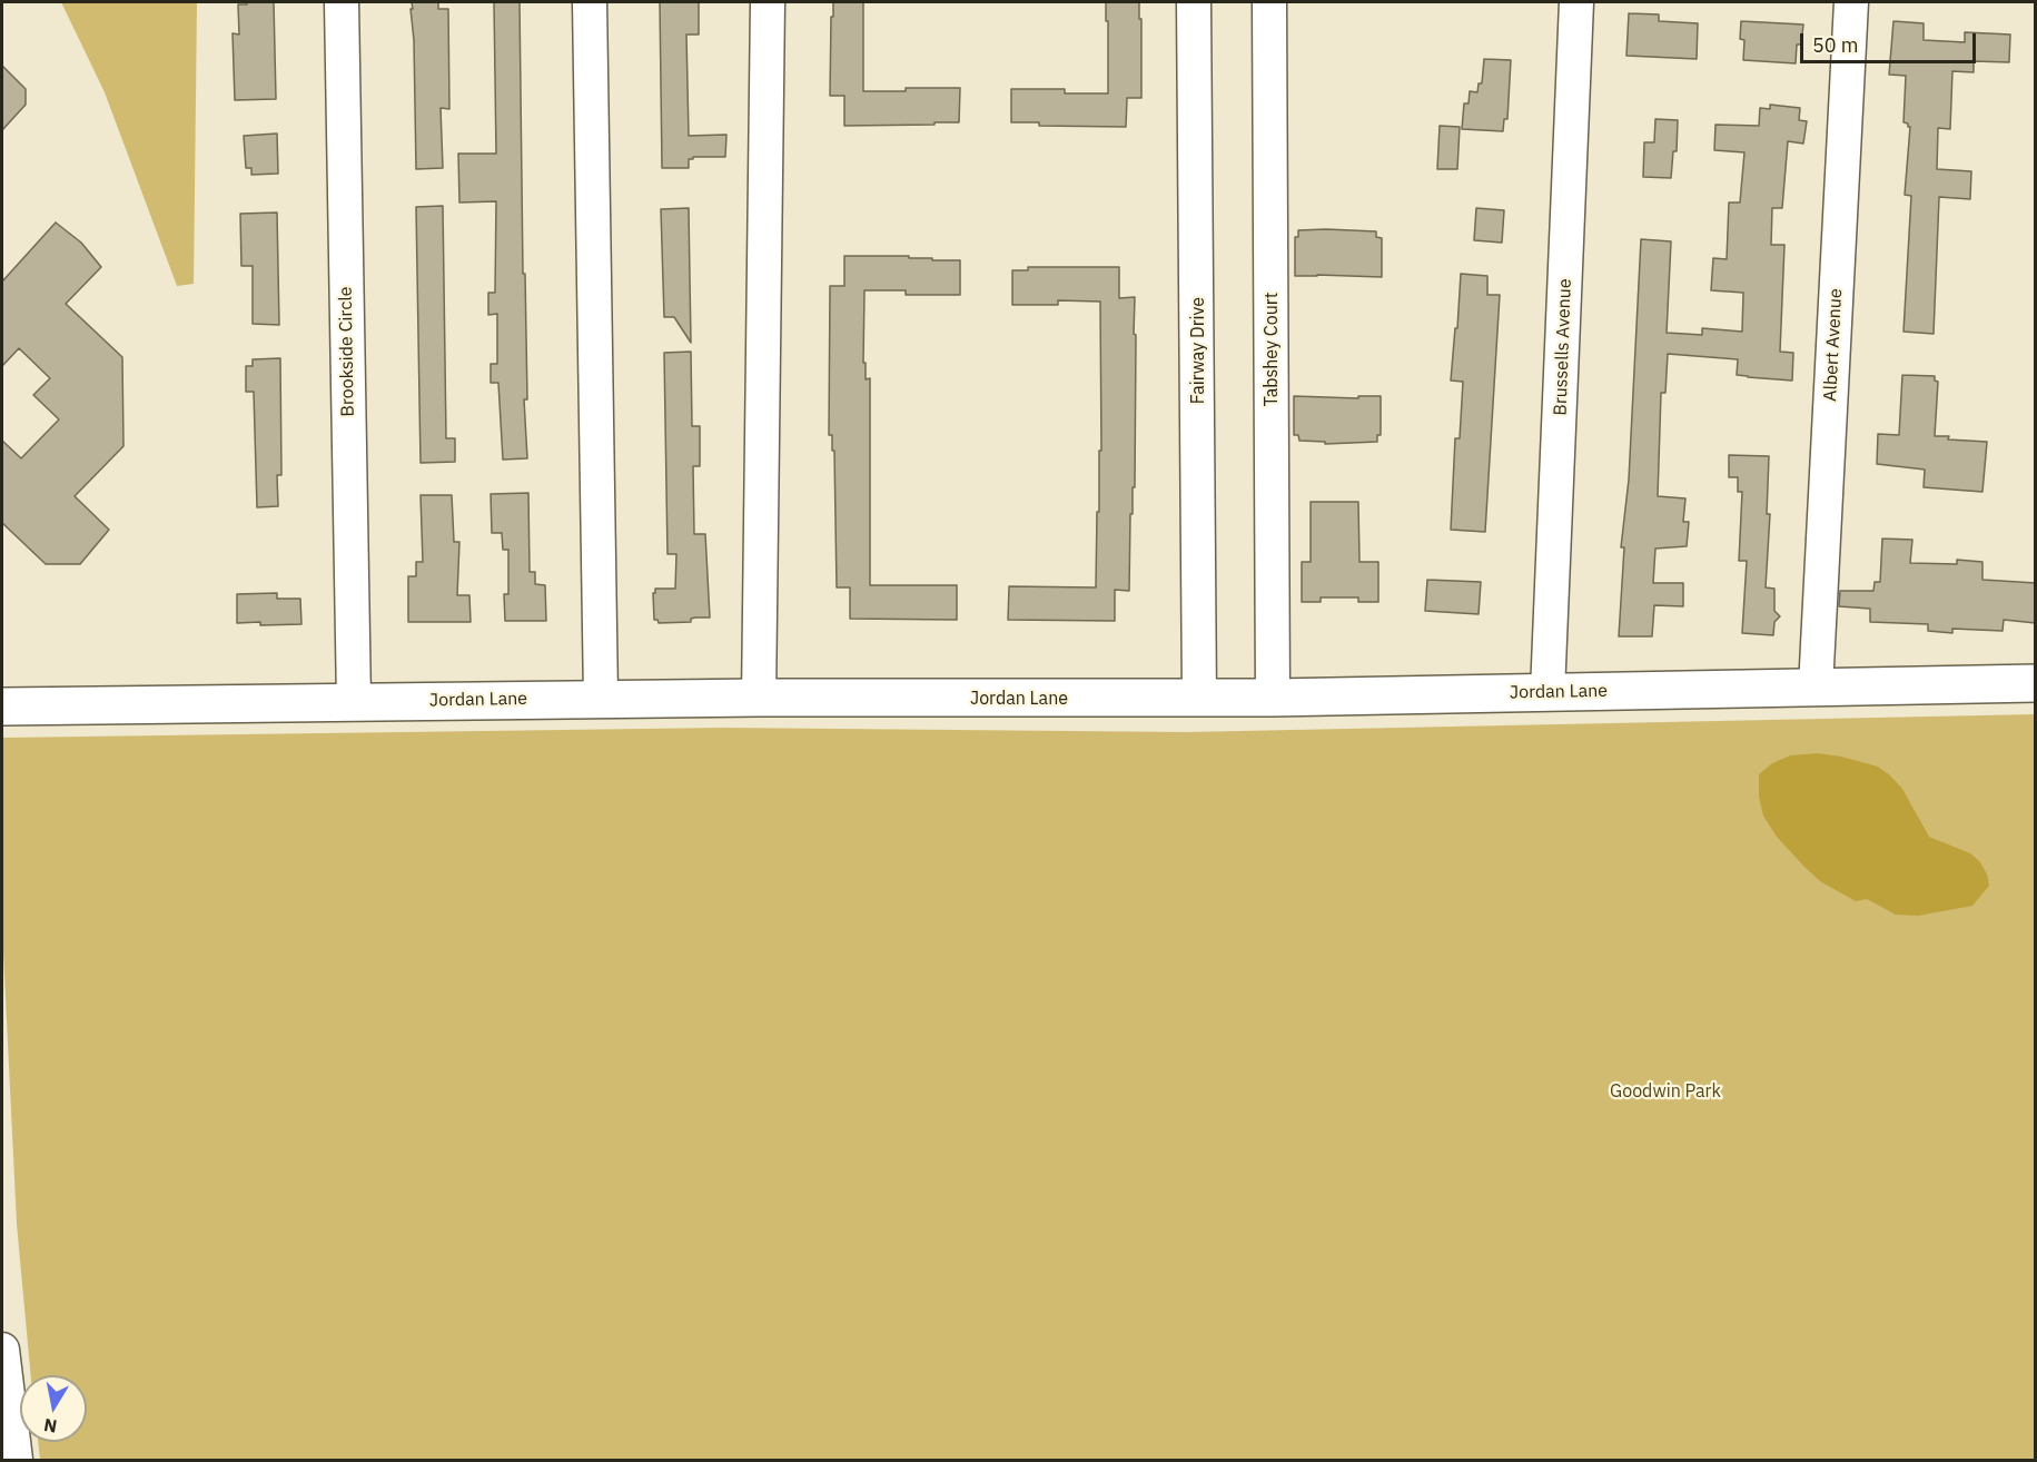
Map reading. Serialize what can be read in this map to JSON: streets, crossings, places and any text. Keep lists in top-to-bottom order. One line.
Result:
{"streets":{"main road":["Jordan Lane"],"street":["Albert Avenue","Brussells Avenue","Tabshey Court","Fairway Drive","Brookside Circle"]},"crossings":[["Albert Avenue","Jordan Lane"],["Brussells Avenue","Jordan Lane"],["Tabshey Court","Jordan Lane"],["Fairway Drive","Jordan Lane"],["Brookside Circle","Jordan Lane"]],"parks":["Goodwin Park"],"scale_bar":"50 m","north":"bottom"}
